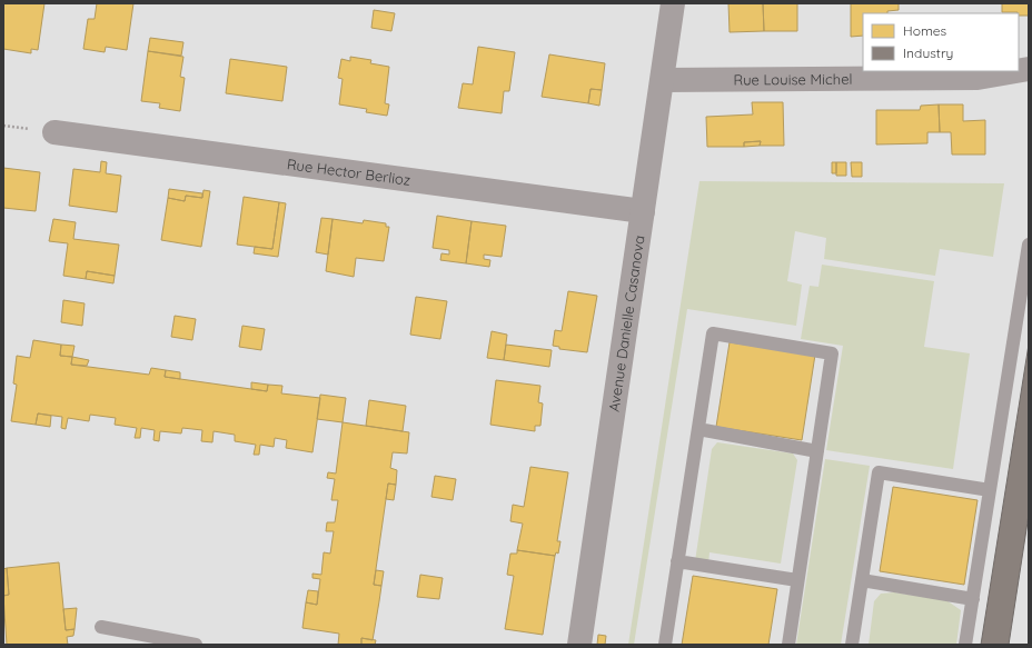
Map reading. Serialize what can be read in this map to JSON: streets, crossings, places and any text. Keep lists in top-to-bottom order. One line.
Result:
{"streets":{"street":["Rue Louise Michel","Rue Hector Berlioz","Avenue Danielle Casanova"]},"crossings":[["Rue Louise Michel","Avenue Danielle Casanova"],["Rue Hector Berlioz","Avenue Danielle Casanova"]],"legend":["Homes","Industry"]}
